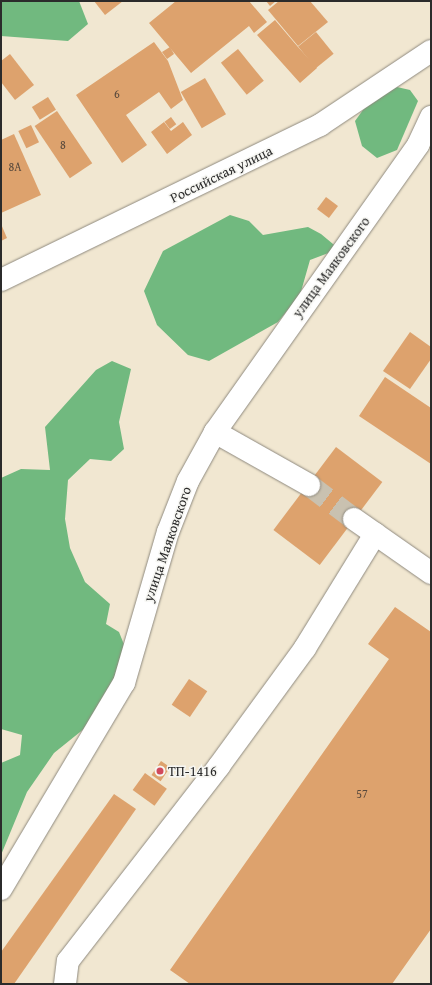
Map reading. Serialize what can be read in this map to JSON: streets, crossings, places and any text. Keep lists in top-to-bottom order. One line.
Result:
{"streets":{"street":["Российская улица","улица Маяковского"]},"places":["ТП-1416"],"house_numbers":["6","8","8А","57"]}
